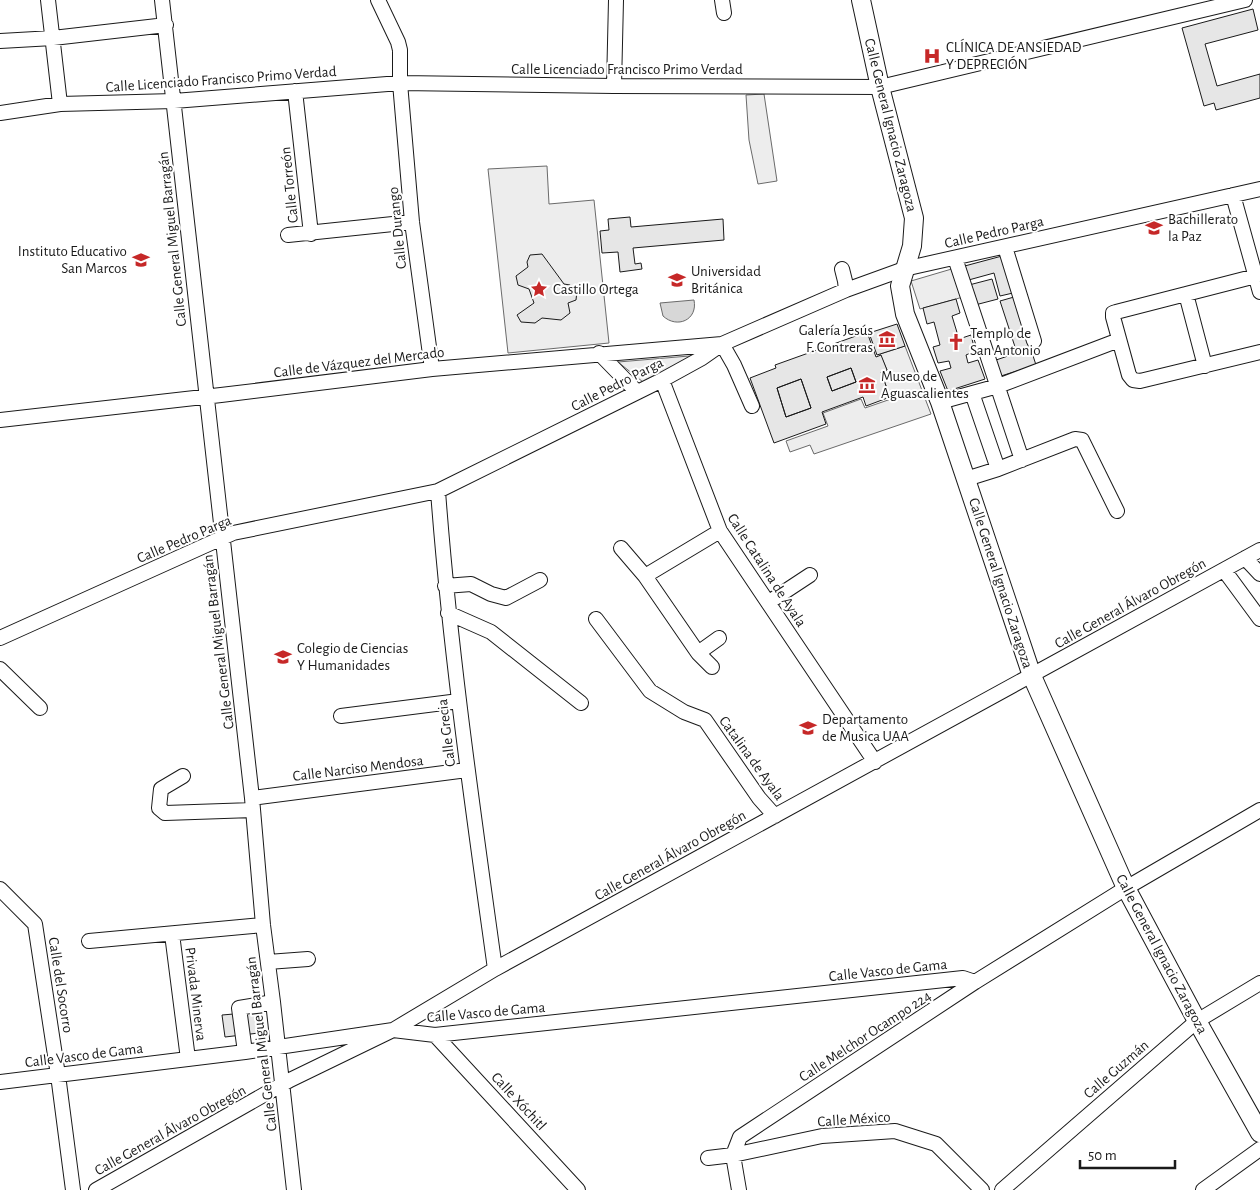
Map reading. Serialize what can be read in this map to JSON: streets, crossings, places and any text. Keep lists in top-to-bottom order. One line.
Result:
{"streets":{"main road":["Calle General Ignacio Zaragoza"],"street":["Calle Licenciado Francisco Primo Verdad","Calle Torreón","Calle Durango","Calle Pedro Parga","Calle General Miguel Barragán","Calle de Vázquez del Mercado","Calle Catalina de Ayala","Calle General Álvaro Obregón","Calle Grecia","Catalina de Ayala","Calle Narciso Mendosa","Calle Vasco de Gama","Calle del Socorro","Privada Minerva","Calle Melchor Ocampo 224","Calle Guzmán","Calle Xóchitl","Calle México"]},"crossings":[["Calle Licenciado Francisco Primo Verdad","Calle General Ignacio Zaragoza"],["Calle Licenciado Francisco Primo Verdad","Calle Torreón"],["Calle Licenciado Francisco Primo Verdad","Calle Durango"],["Calle Licenciado Francisco Primo Verdad","Calle General Miguel Barragán"],["Calle General Ignacio Zaragoza","Calle Pedro Parga"],["Calle General Ignacio Zaragoza","Calle General Álvaro Obregón"],["Calle General Ignacio Zaragoza","Calle Melchor Ocampo 224"],["Calle General Ignacio Zaragoza","Calle Guzmán"],["Calle Torreón","Calle Durango"],["Calle Durango","Calle de Vázquez del Mercado"],["Calle Pedro Parga","Calle General Miguel Barragán"],["Calle Pedro Parga","Calle de Vázquez del Mercado"],["Calle Pedro Parga","Calle Catalina de Ayala"],["Calle Pedro Parga","Calle Grecia"],["Calle General Miguel Barragán","Calle de Vázquez del Mercado"],["Calle General Miguel Barragán","Calle General Álvaro Obregón"],["Calle General Miguel Barragán","Calle Narciso Mendosa"],["Calle General Miguel Barragán","Calle Vasco de Gama"],["Calle General Miguel Barragán","Privada Minerva"],["Calle Catalina de Ayala","Calle General Álvaro Obregón"],["Calle General Álvaro Obregón","Calle Grecia"],["Calle General Álvaro Obregón","Catalina de Ayala"],["Calle General Álvaro Obregón","Calle Vasco de Gama"],["Calle Grecia","Calle Narciso Mendosa"],["Calle Vasco de Gama","Calle del Socorro"],["Calle Vasco de Gama","Privada Minerva"],["Calle Vasco de Gama","Calle Melchor Ocampo 224"],["Calle Vasco de Gama","Calle Xóchitl"],["Calle Melchor Ocampo 224","Calle México"]],"places":{"hospital":["CLÍNICA DE ANSIEDAD Y DEPRECIÓN"],"school or university":["Bachillerato la Paz","Instituto Educativo San Marcos","Universidad Británica","Colegio de Ciencias Y Humanidades","Departamento de Musica UAA"],"place":["Castillo Ortega"],"museum":["Galería Jesús F. Contreras","Museo de Aguascalientes"],"church":["Templo de San Antonio"]},"scale_bar":"50 m"}
